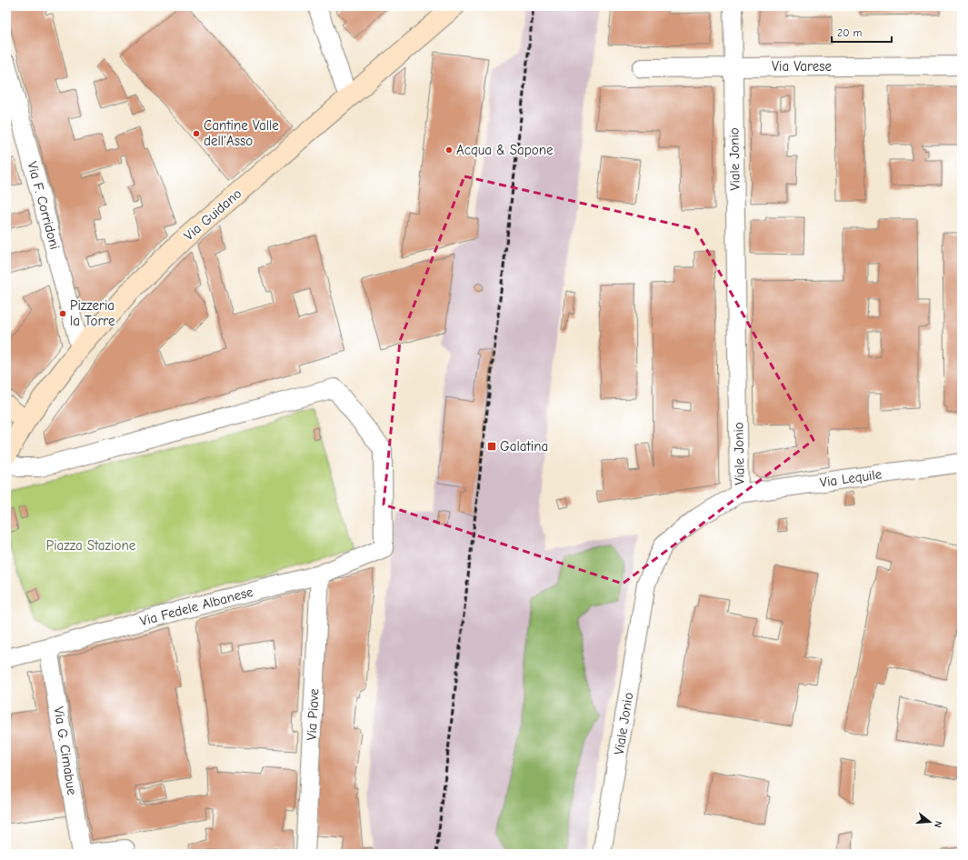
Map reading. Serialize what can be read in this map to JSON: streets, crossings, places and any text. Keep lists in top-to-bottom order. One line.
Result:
{"streets":{"main road":["Via Guidano"],"street":["Via Varese","Viale Jonio","Via F. Corridoni","Via Lequile","Via Fedele Albanese","Via Piave","Via G. Cimabue"]},"crossings":[["Via Varese","Viale Jonio"],["Viale Jonio","Via Lequile"],["Via F. Corridoni","Via Guidano"],["Via Fedele Albanese","Via Piave"],["Via Fedele Albanese","Via G. Cimabue"]],"parks":["Piazza Stazione"],"places":{"other":["Cantine Valle dell'Asso","Acqua & Sapone","Pizzeria la Torre"],"transit":["Galatina"]},"scale_bar":"20 m","north":"right"}
